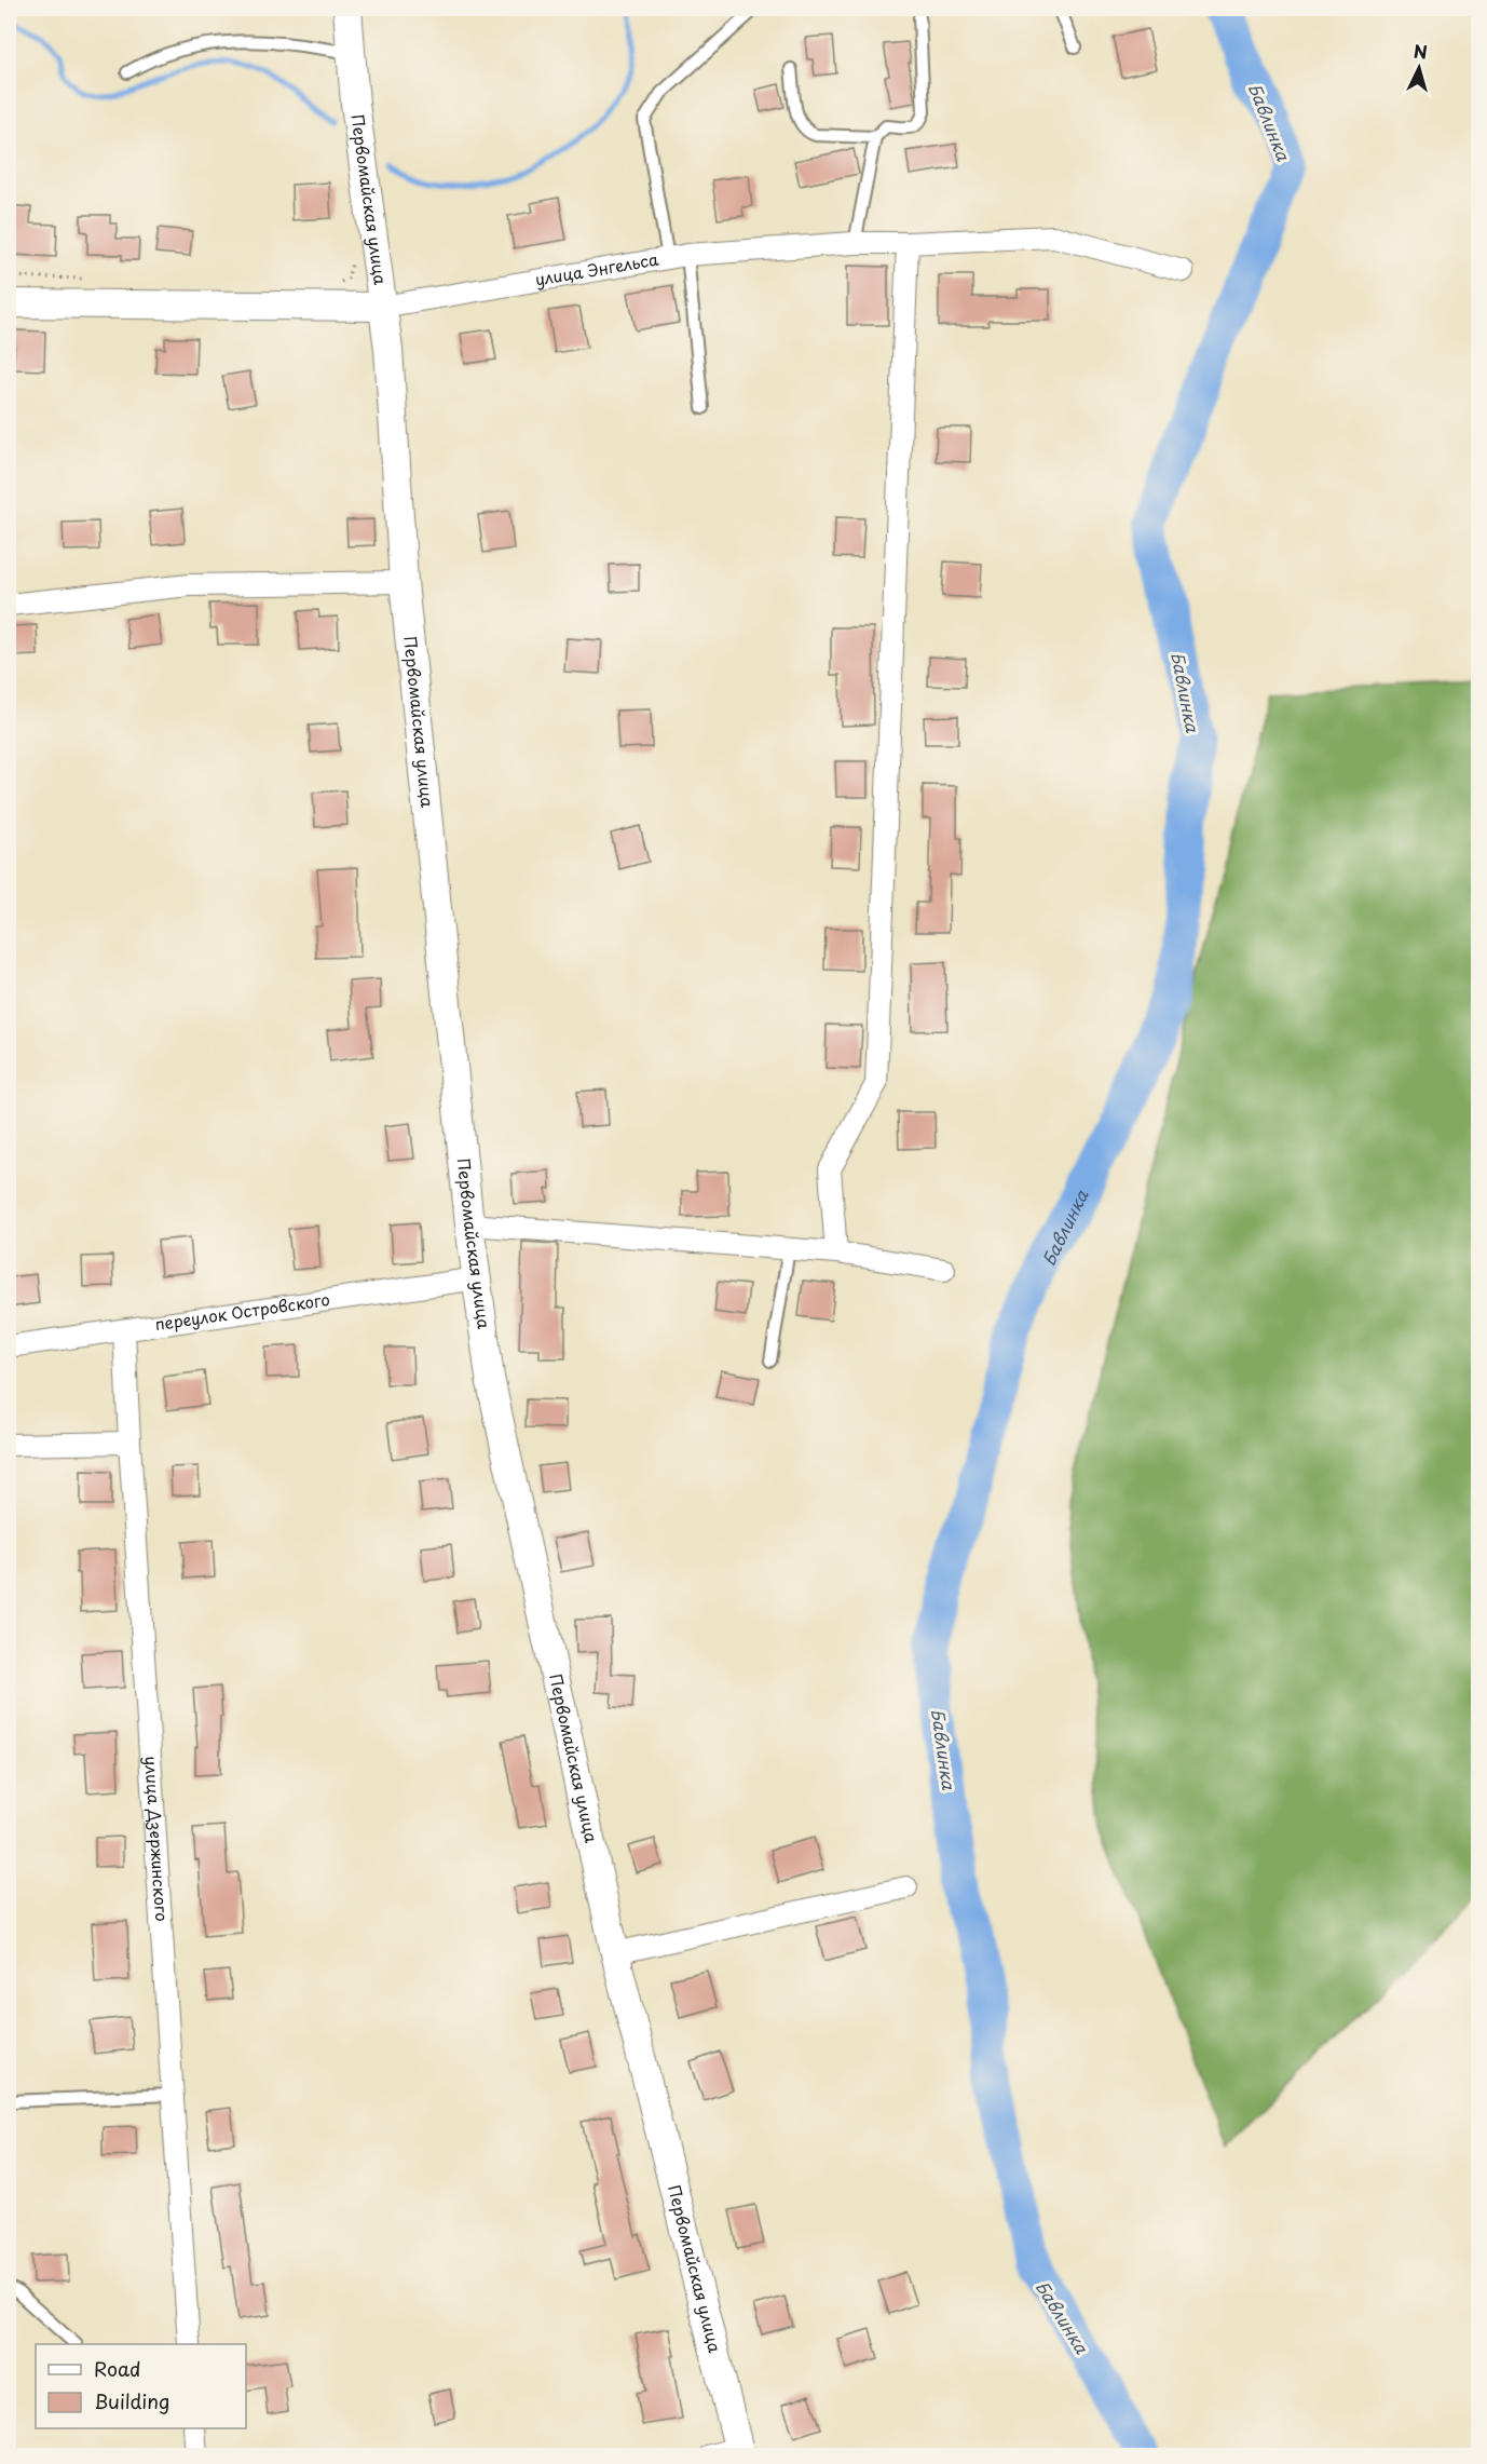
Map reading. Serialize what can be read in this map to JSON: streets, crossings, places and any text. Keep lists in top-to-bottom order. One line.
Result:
{"streets":{"street":["Первомайская улица","улица Энгельса","переулок Островского","улица Дзержинского"]},"crossings":[["Первомайская улица","улица Энгельса"],["Первомайская улица","переулок Островского"],["переулок Островского","улица Дзержинского"]],"water":["Бавлинка"],"legend":["Road","Building"],"north":"top"}
